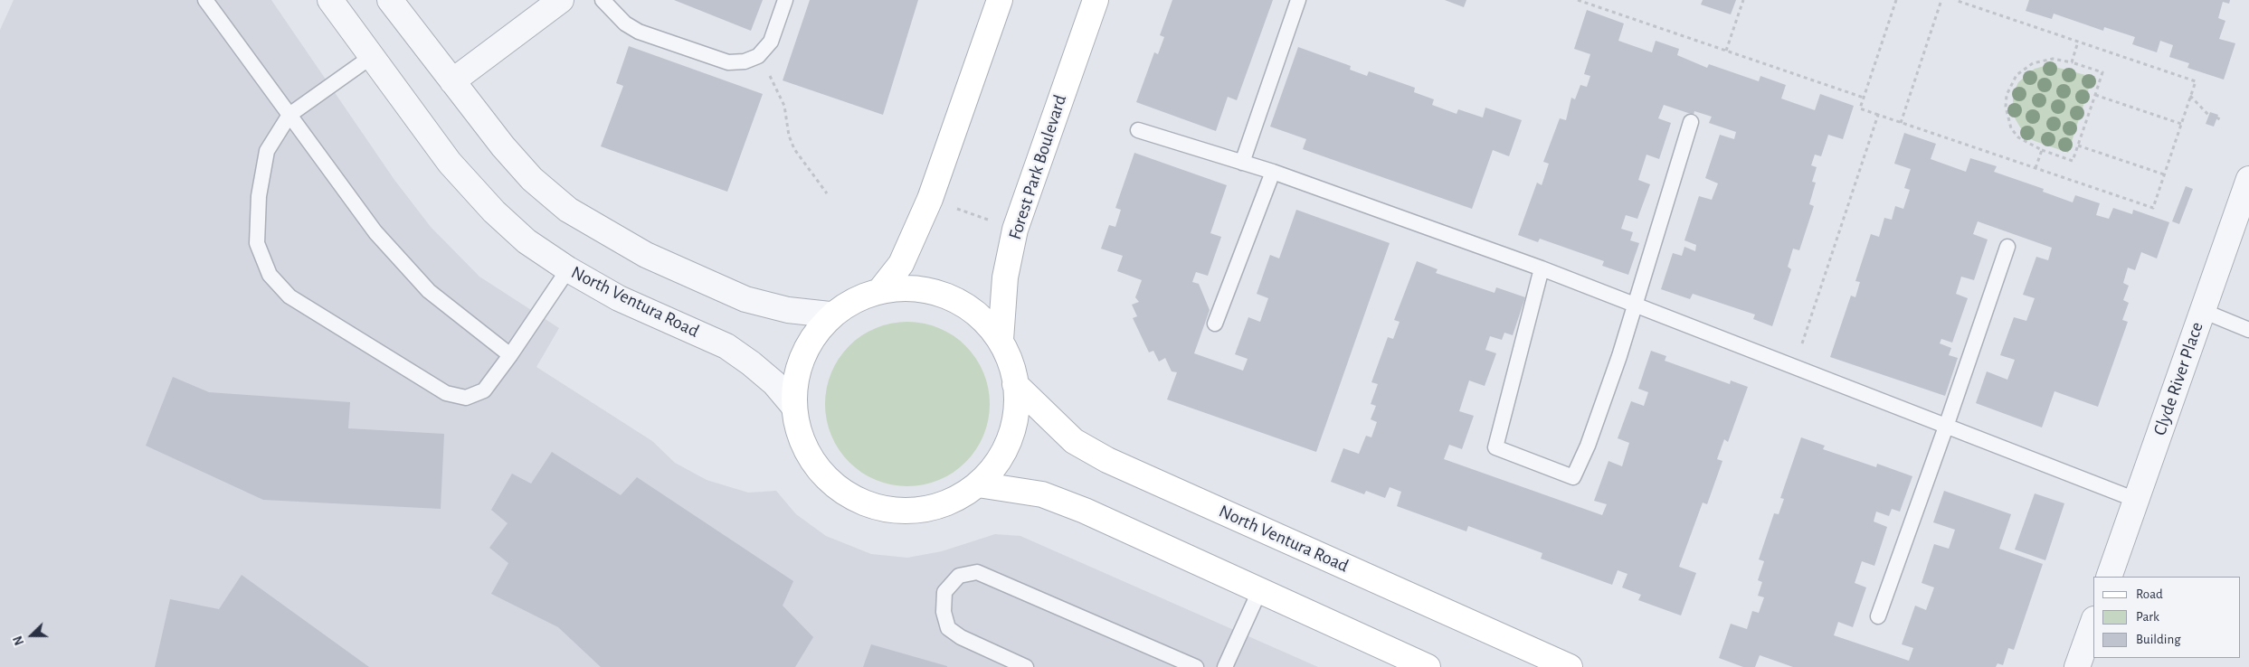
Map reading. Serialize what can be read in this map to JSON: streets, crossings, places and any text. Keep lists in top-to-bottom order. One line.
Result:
{"streets":{"street":["Forest Park Boulevard","North Ventura Road","Clyde River Place"]},"legend":["Road","Park","Building"],"north":"left"}
